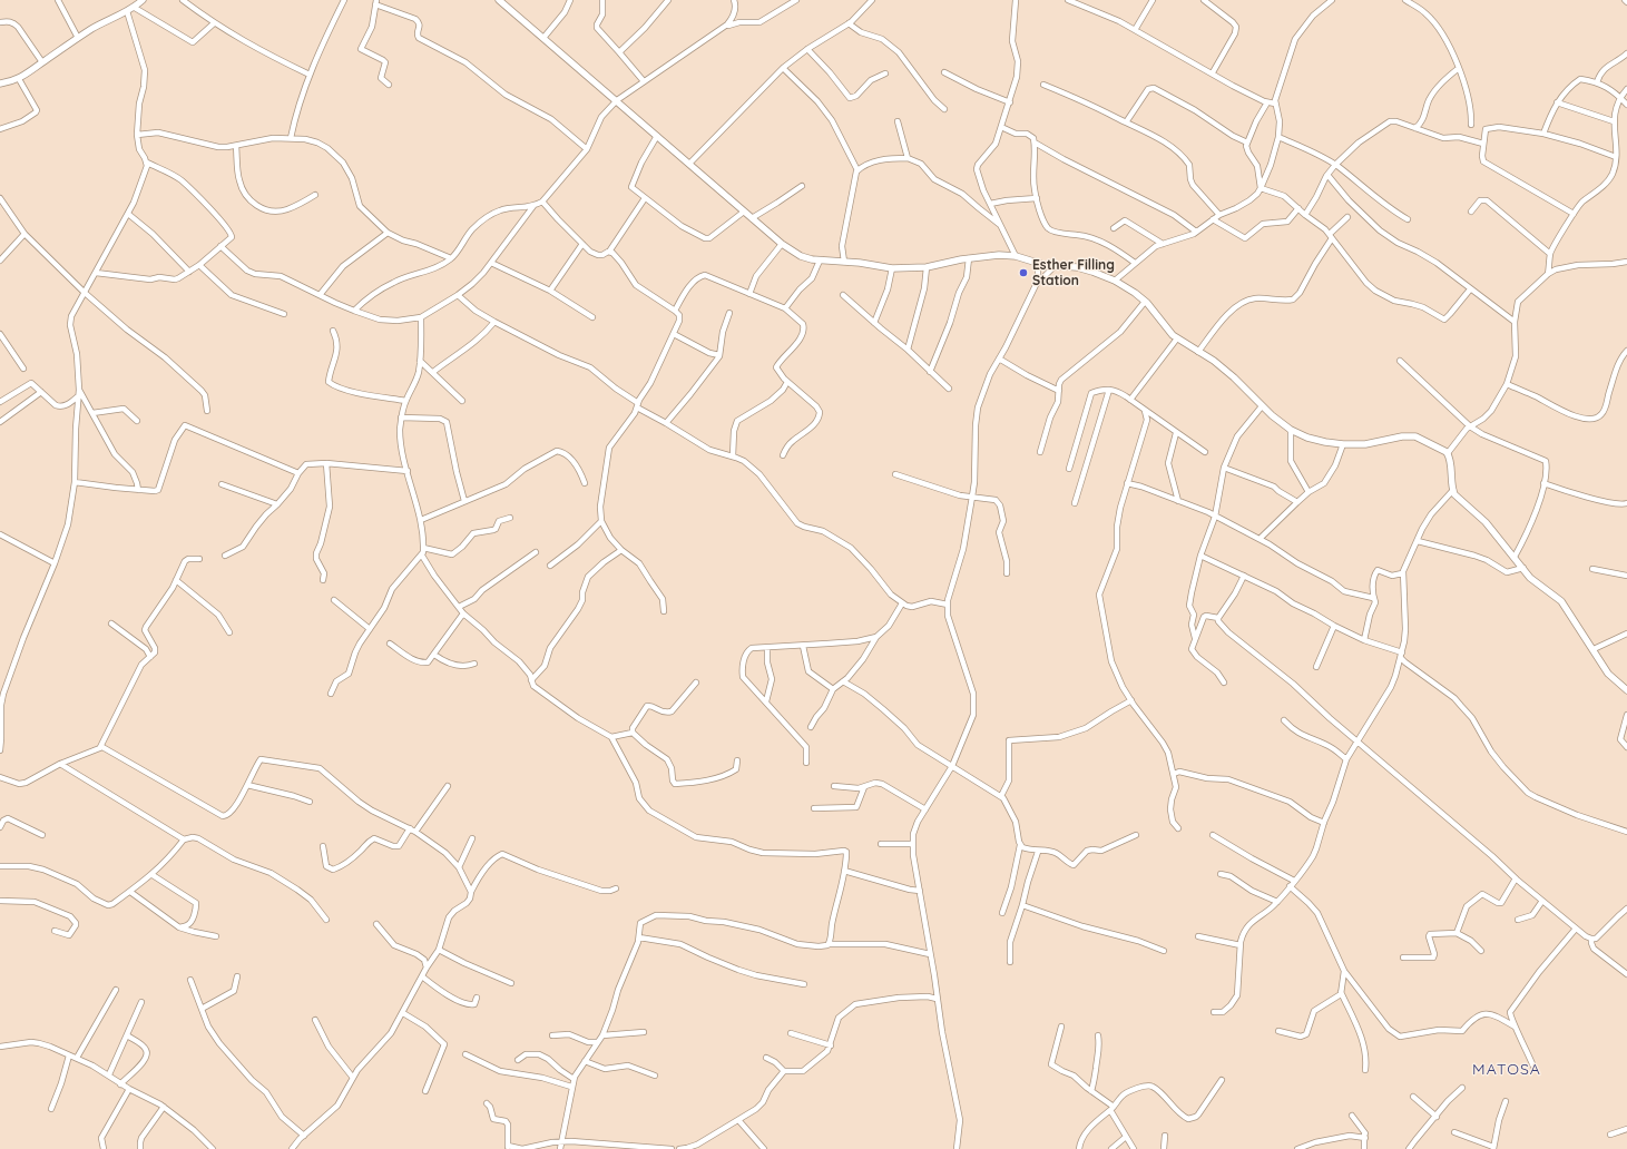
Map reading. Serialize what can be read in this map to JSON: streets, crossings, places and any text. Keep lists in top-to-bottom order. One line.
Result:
{"districts":["MATOSA"],"places":["Esther Filling Station"]}
